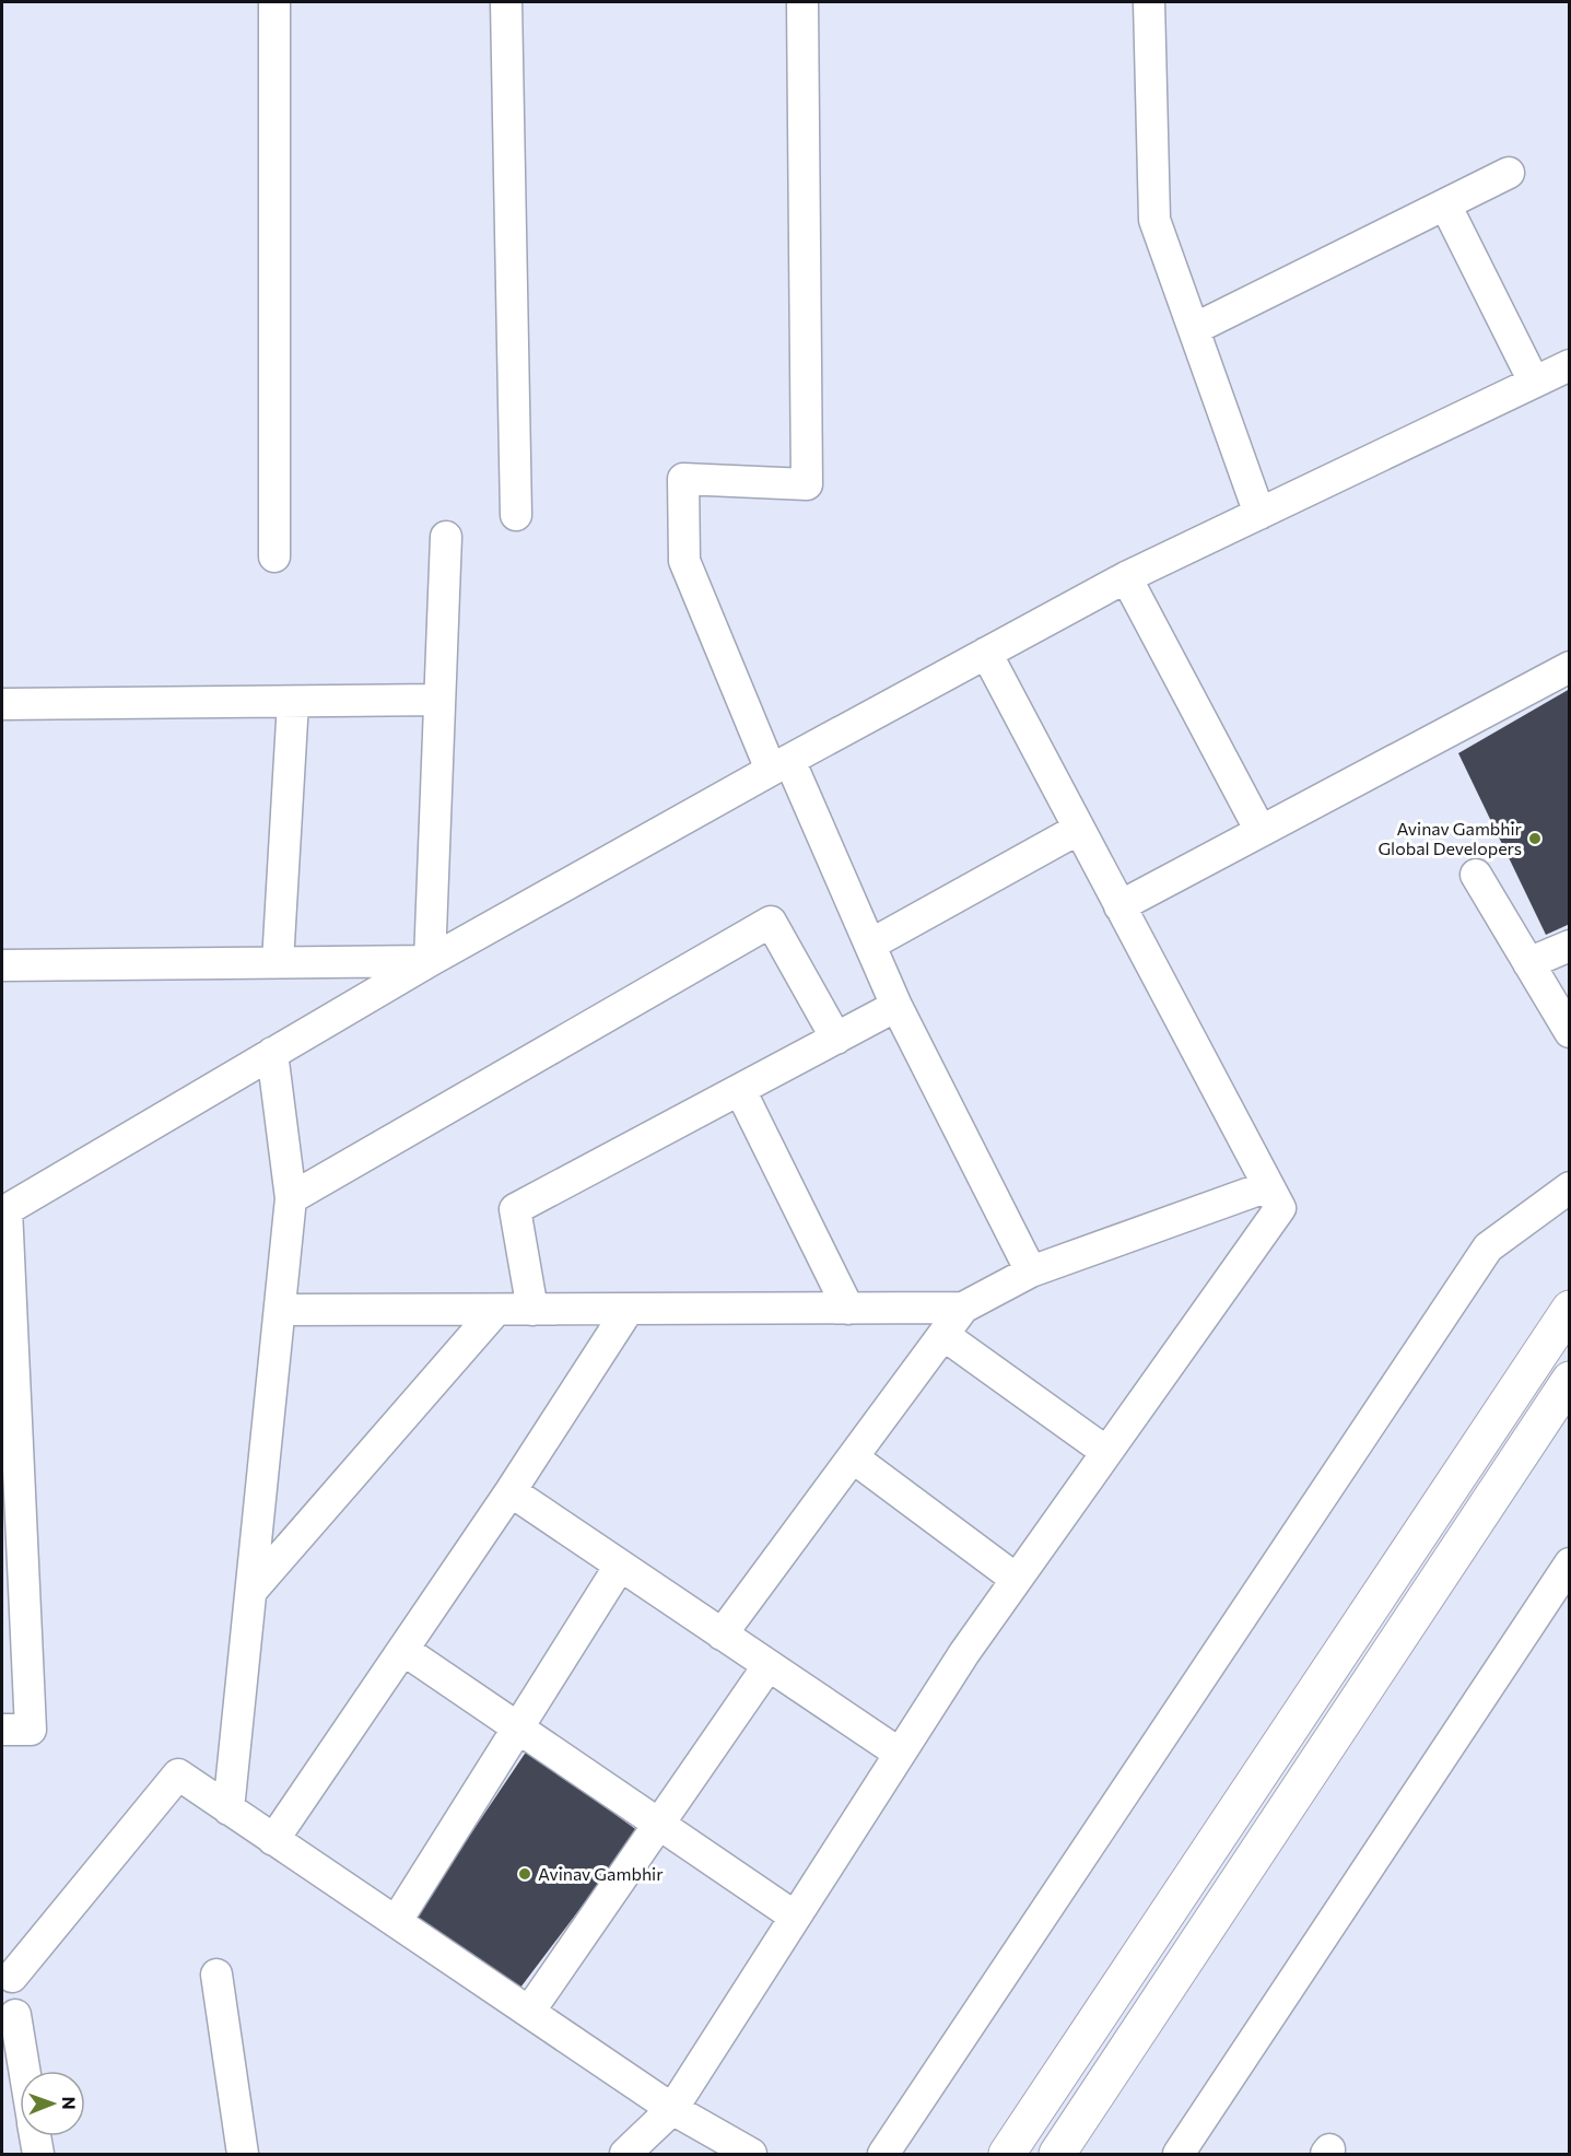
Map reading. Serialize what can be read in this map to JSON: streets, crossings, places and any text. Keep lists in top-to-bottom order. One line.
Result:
{"places":["Avinav Gambhir Global Developers","Avinav Gambhir"],"north":"right"}
